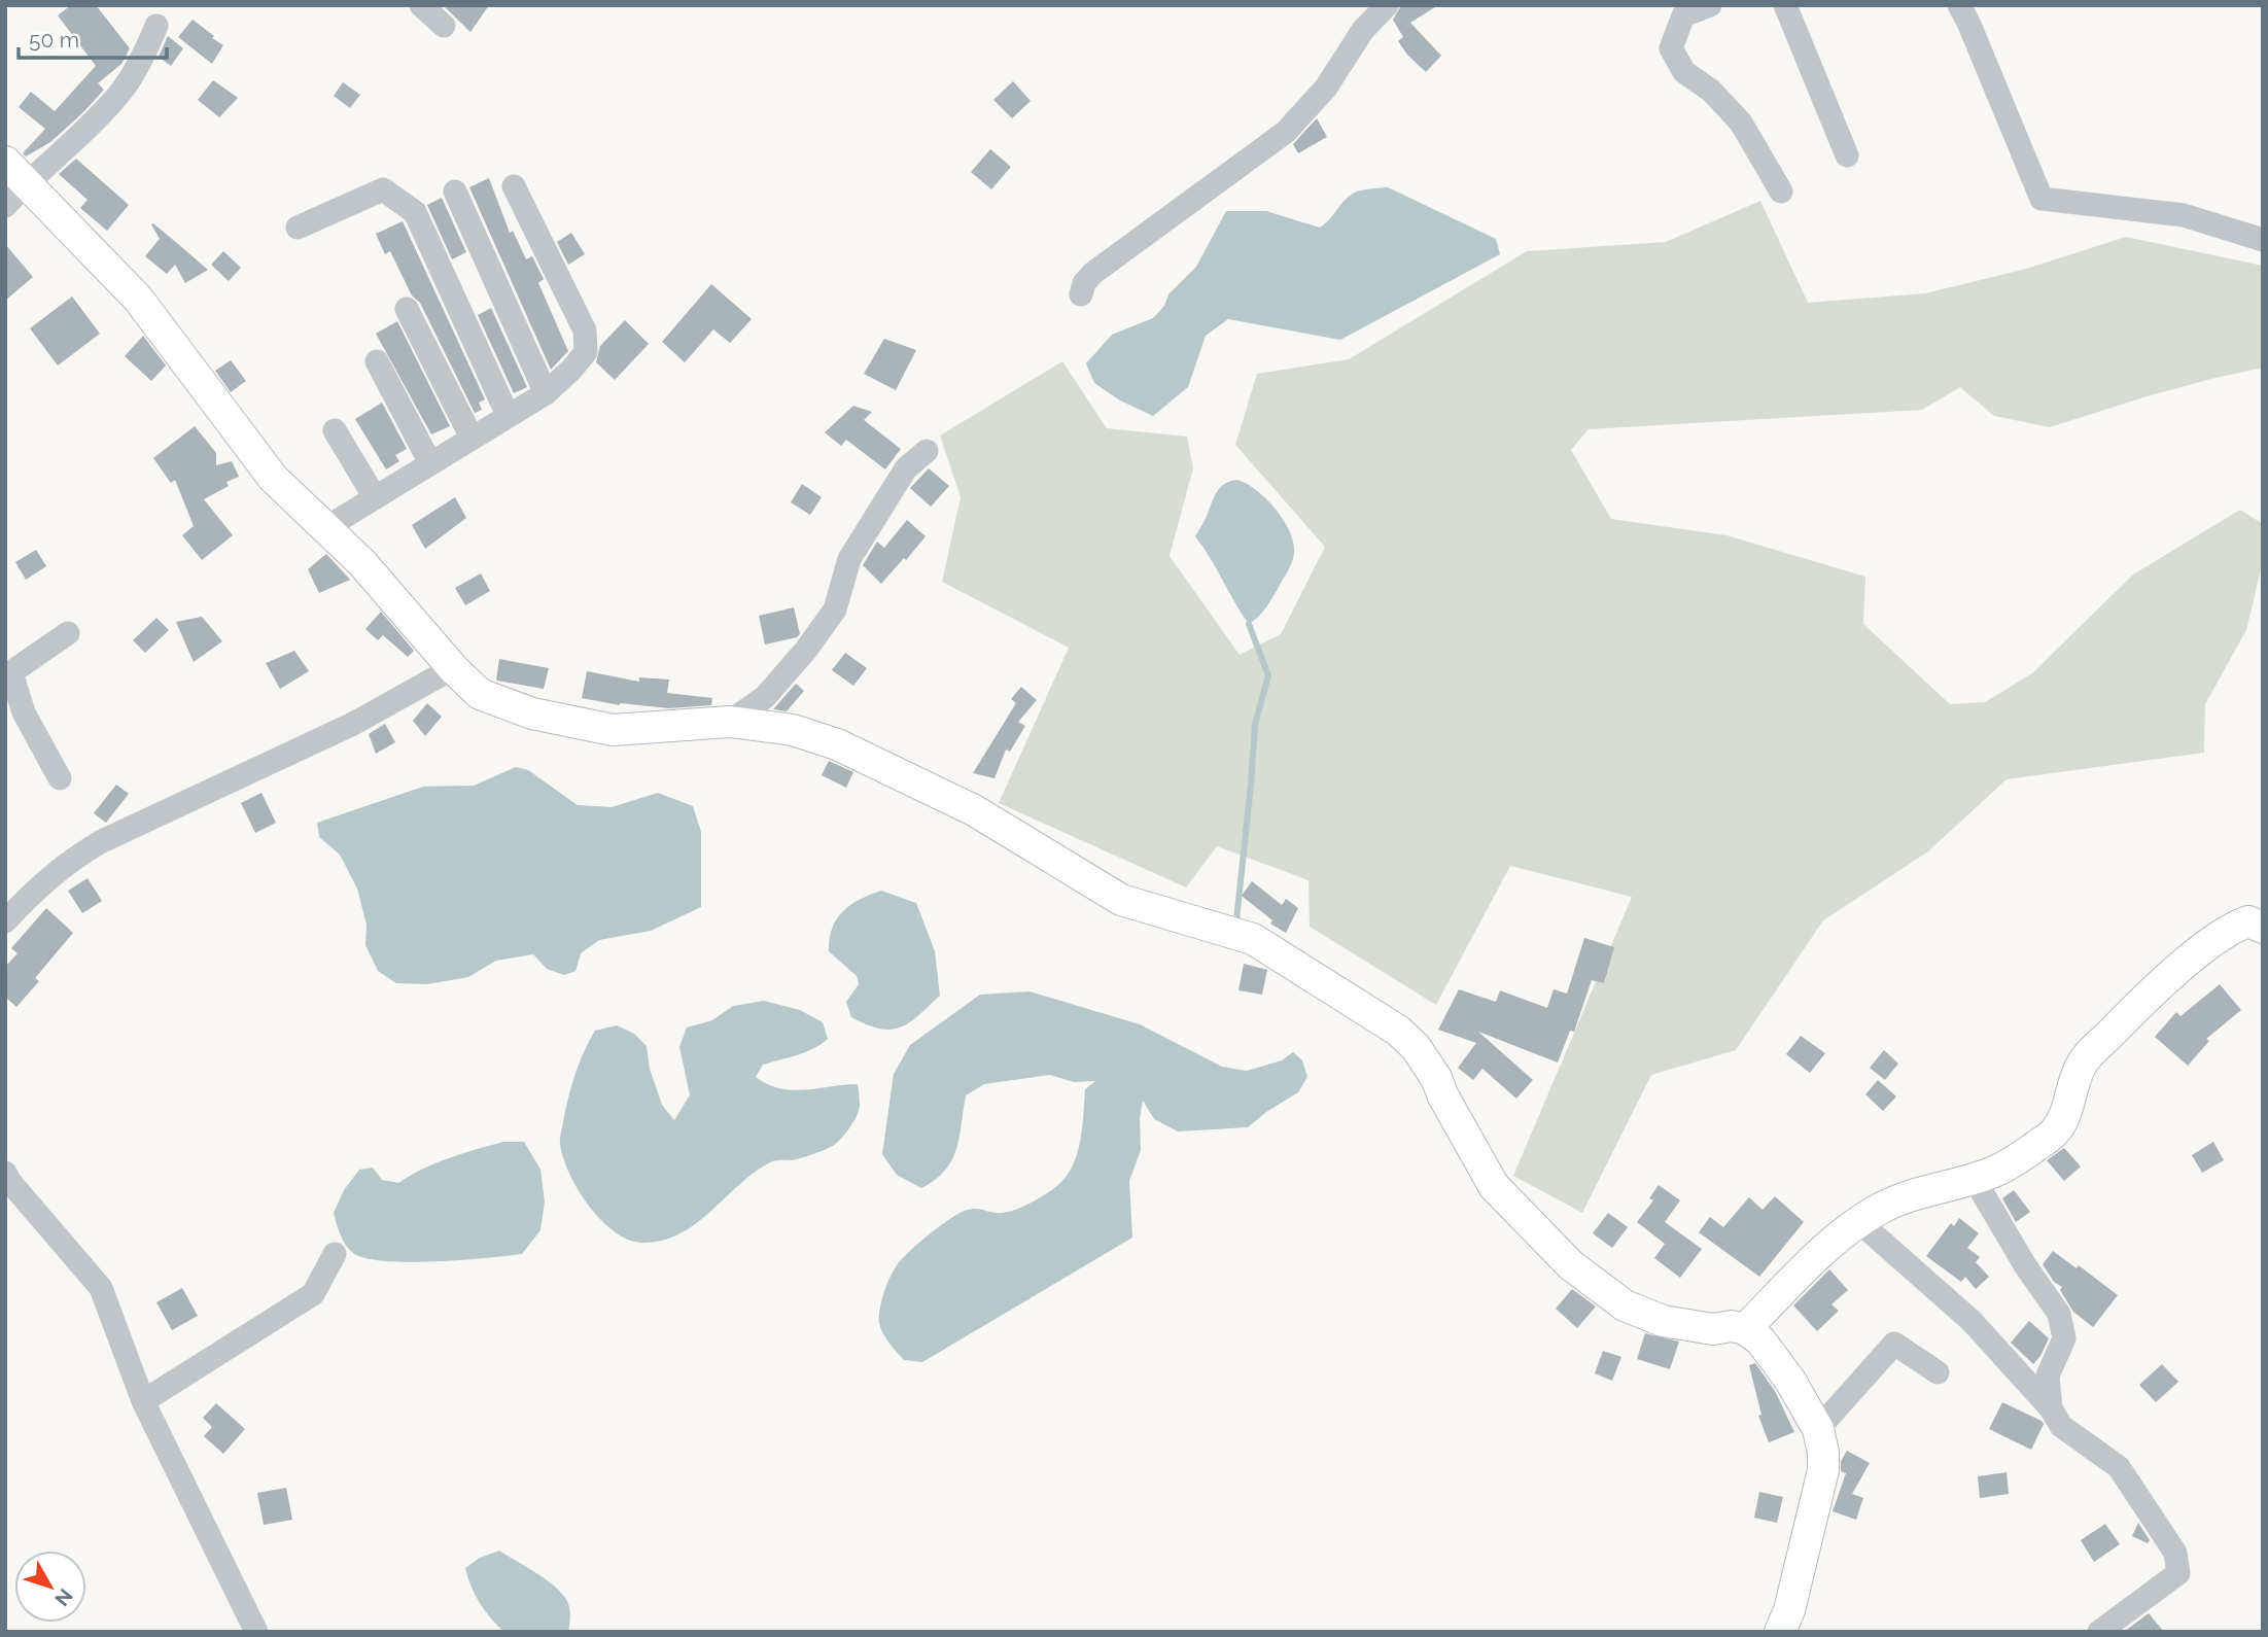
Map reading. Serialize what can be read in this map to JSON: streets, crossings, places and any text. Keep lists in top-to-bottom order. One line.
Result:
{"scale_bar":"50 m","north":"bottom right"}
